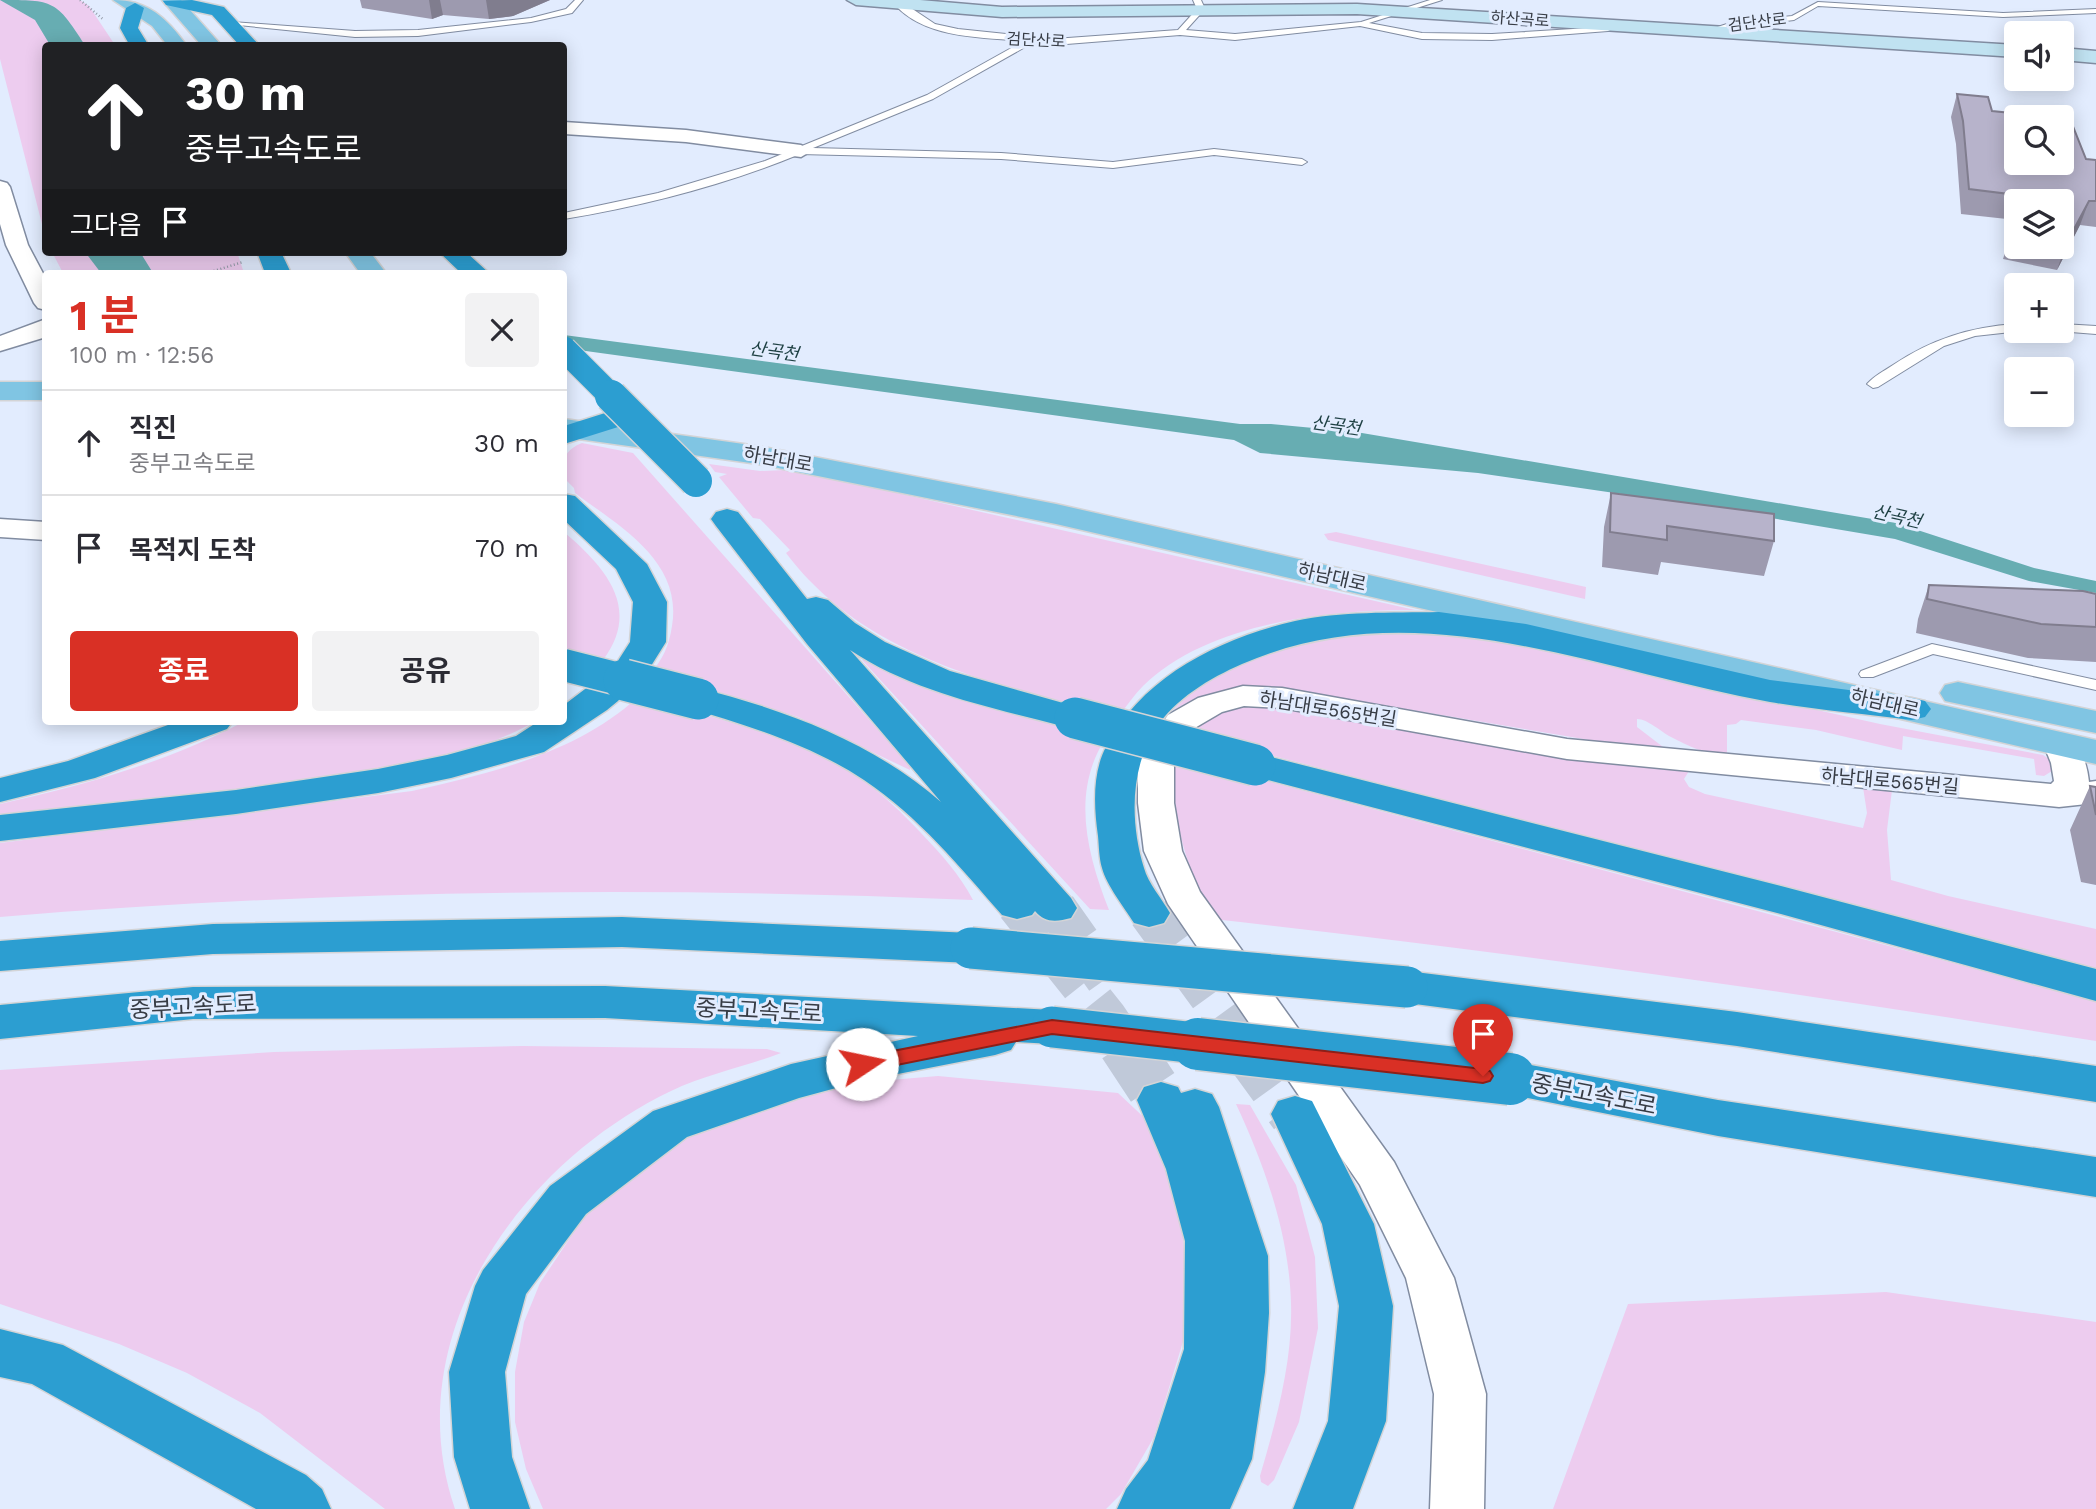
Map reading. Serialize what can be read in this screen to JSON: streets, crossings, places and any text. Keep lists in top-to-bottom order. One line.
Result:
{"streets":{"highway":["중부고속도로"],"main road":["하남대로"],"street":["하산곡로","하남대로565번길"],"lane":["검단산로"]},"crossings":[["하산곡로","검단산로"]],"water":["산곡천"],"page":{"map_buttons":["+","−"],"turn":["30 m","중부고속도로"],"then":"그다음","heading":["1 분","100 m · 12:56"],"list":[{"name":"직진","note":"중부고속도로","value":"30 m"},{"name":"목적지 도착","value":"70 m"}],"buttons":["종료","공유"]}}
